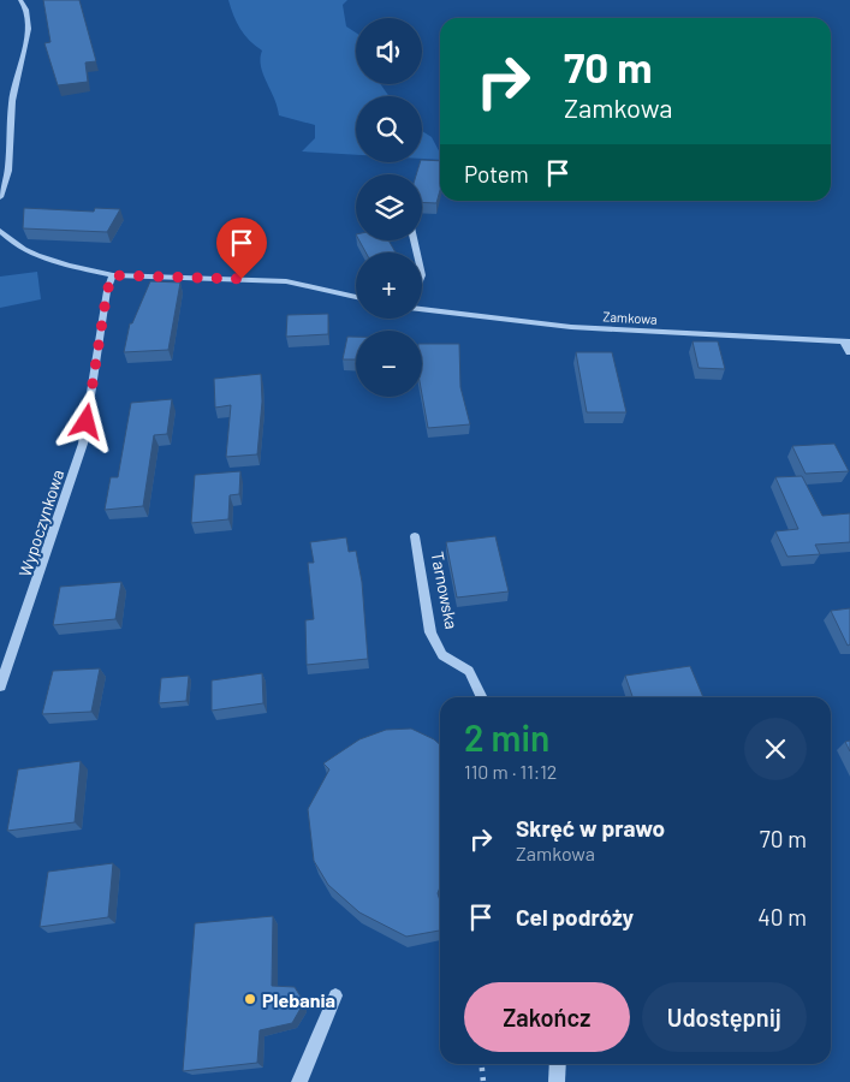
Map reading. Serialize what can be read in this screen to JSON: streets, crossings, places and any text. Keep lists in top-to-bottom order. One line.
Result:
{"streets":{"street":["Zamkowa","Wypoczynkowa","Tarnowska"]},"places":["Plebania"],"page":{"map_buttons":["+","−"],"turn":["70 m","Zamkowa"],"then":"Potem","heading":["2 min","110 m · 11:12"],"list":[{"name":"Skręć w prawo","note":"Zamkowa","value":"70 m"},{"name":"Cel podróży","value":"40 m"}],"buttons":["Zakończ","Udostępnij"]}}
